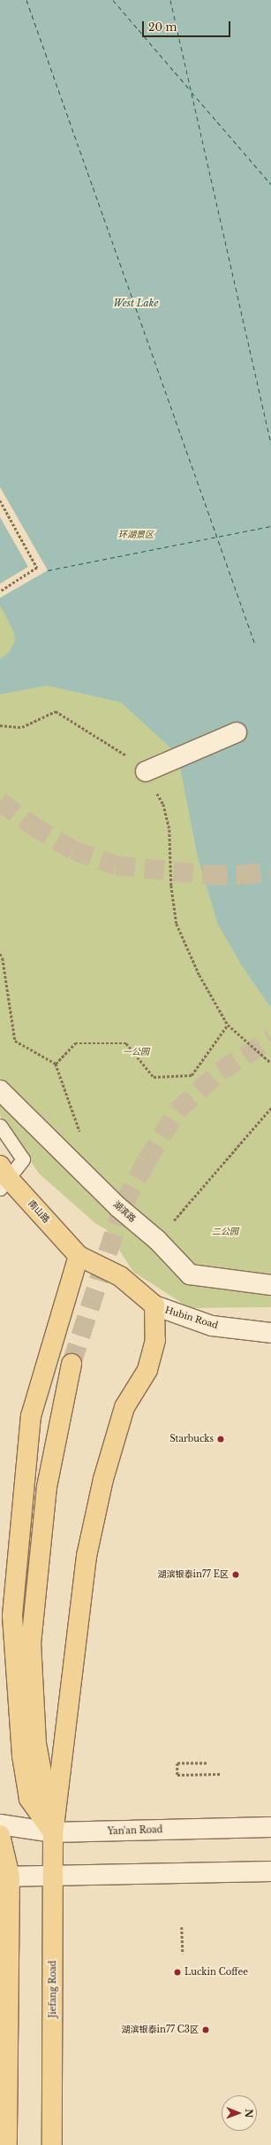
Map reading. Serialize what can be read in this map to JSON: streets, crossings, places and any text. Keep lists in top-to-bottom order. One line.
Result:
{"streets":{"main road":["南山路","Jiefang Road"],"street":["湖滨路","Hubin Road","Yan'an Road"]},"crossings":[["Yan'an Road","Jiefang Road"]],"water":["West Lake"],"parks":["环湖景区","一公园","二公园"],"places":["Starbucks","湖滨银泰in77 E区","Luckin Coffee","湖滨银泰in77 C3区"],"scale_bar":"20 m","north":"right"}
